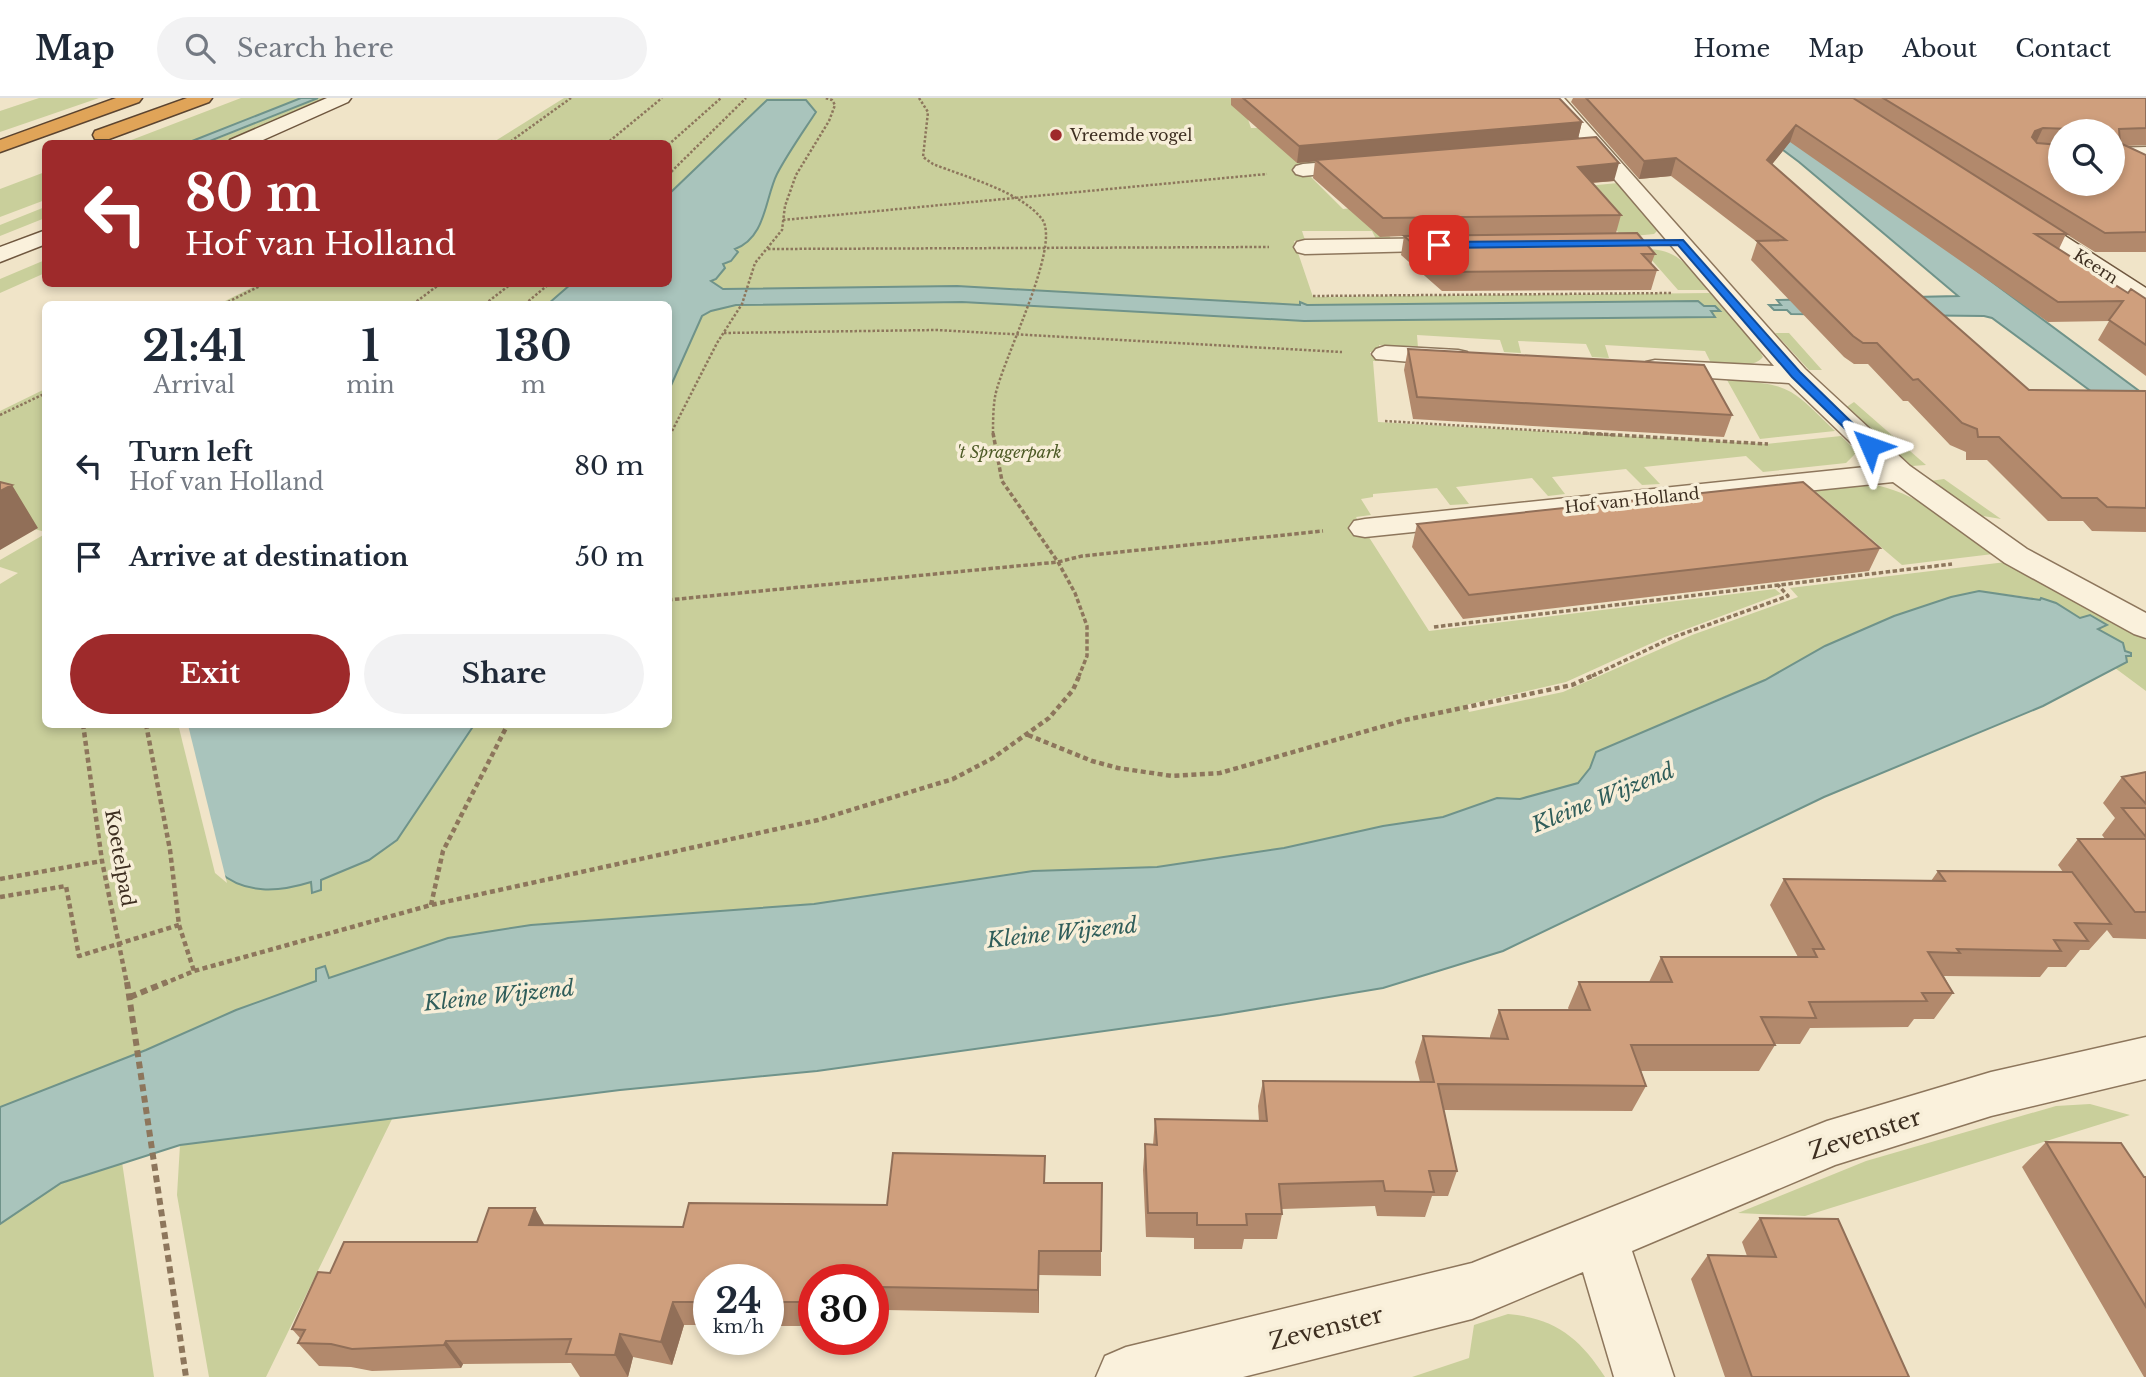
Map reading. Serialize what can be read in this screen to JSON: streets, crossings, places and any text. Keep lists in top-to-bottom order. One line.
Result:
{"streets":{"street":["Keern","Hof van Holland","Zevenster"],"path":["Koetelpad"]},"water":["Kleine Wijzend"],"parks":["'t Spragerpark"],"places":["Vreemde vogel"],"page":{"header":"Map","search":"Search here","nav":["Home","Map","About","Contact"],"turn":["80 m","Hof van Holland"],"eta":["21:41","Arrival","1","min","130","m"],"list":[{"name":"Turn left","note":"Hof van Holland","value":"80 m"},{"name":"Arrive at destination","value":"50 m"}],"buttons":["Exit","Share"],"speed":"24 km/h","limit":"30"}}
